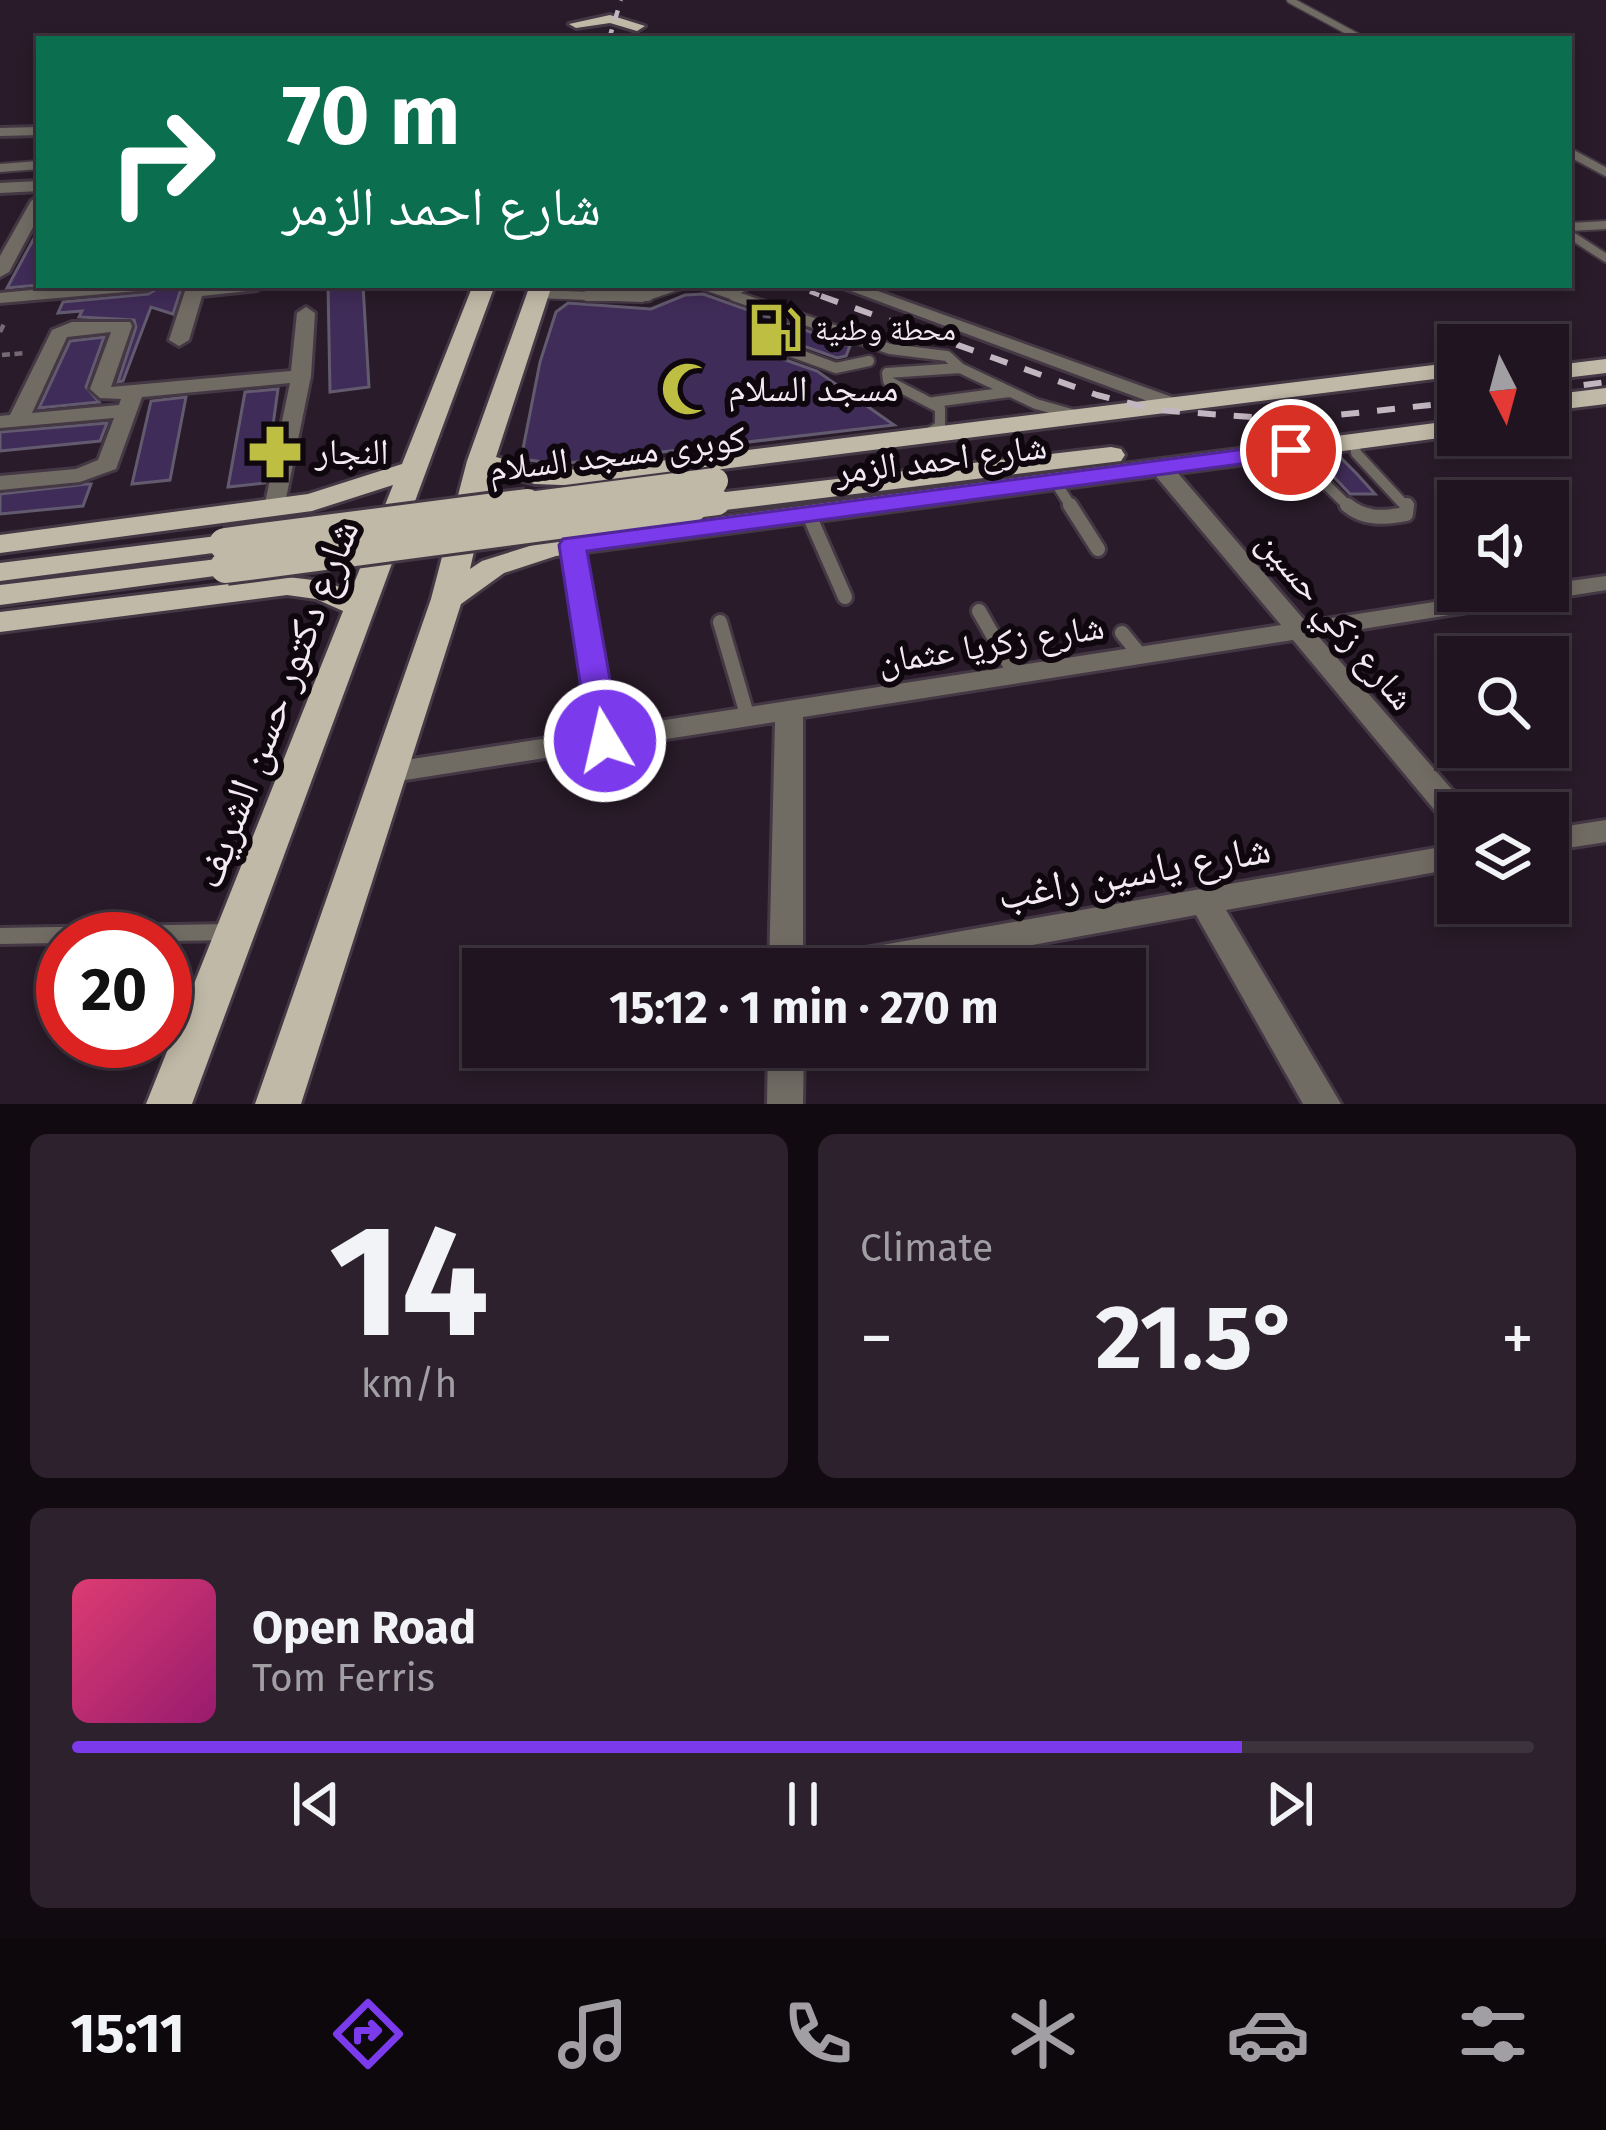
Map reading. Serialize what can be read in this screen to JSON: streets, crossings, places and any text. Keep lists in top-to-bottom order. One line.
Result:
{"streets":{"main road":["كوبرى مسجد السلام","شارع احمد الزمر","شارع دكتور حسن الشريف"],"street":["شارع زكي حسين","شارع زكريا عثمان","شارع ياسين راغب"]},"crossings":[["شارع احمد الزمر","شارع زكي حسين"],["شارع زكي حسين","شارع زكريا عثمان"]],"places":{"fuel station":["محطة وطنية"],"mosque":["مسجد السلام"],"pharmacy":["النجار"]},"north":"bottom","page":{"turn":["70 m","شارع احمد الزمر"],"limit":"20","trip":"15:12 · 1 min · 270 m","tile":[["14","km/h"],"Climate"],"heat":["−","21.5°","+"],"song":["Open Road","Tom Ferris"],"tabs":"15:11"}}
